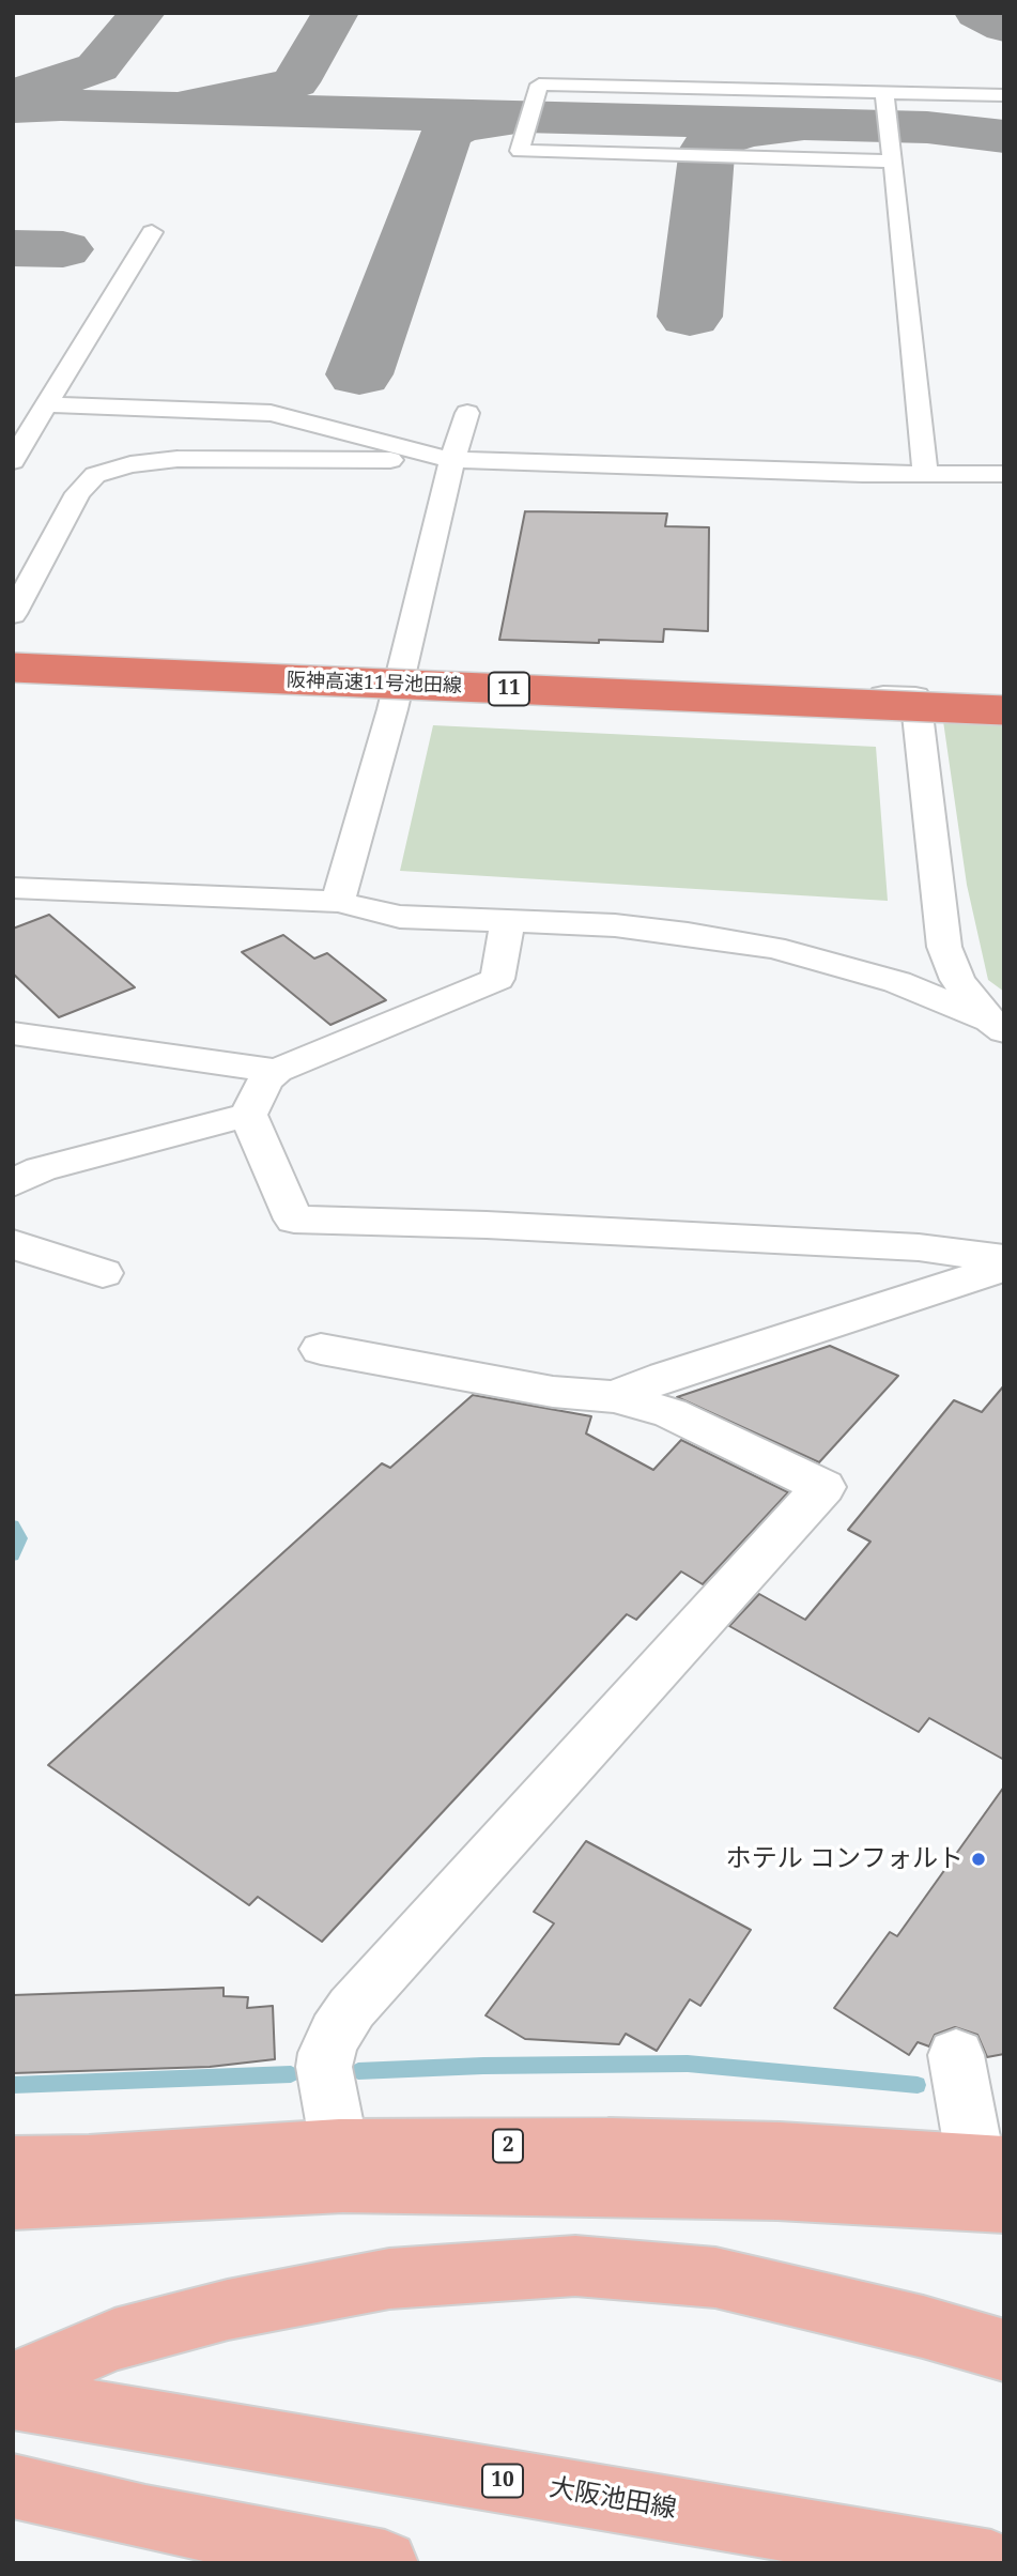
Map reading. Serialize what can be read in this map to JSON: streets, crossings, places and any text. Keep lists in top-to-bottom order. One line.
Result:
{"streets":{"highway":["阪神高速11号池田線","11"],"main road":["2","10","大阪池田線"]},"places":["ホテル コンフォルト"]}
